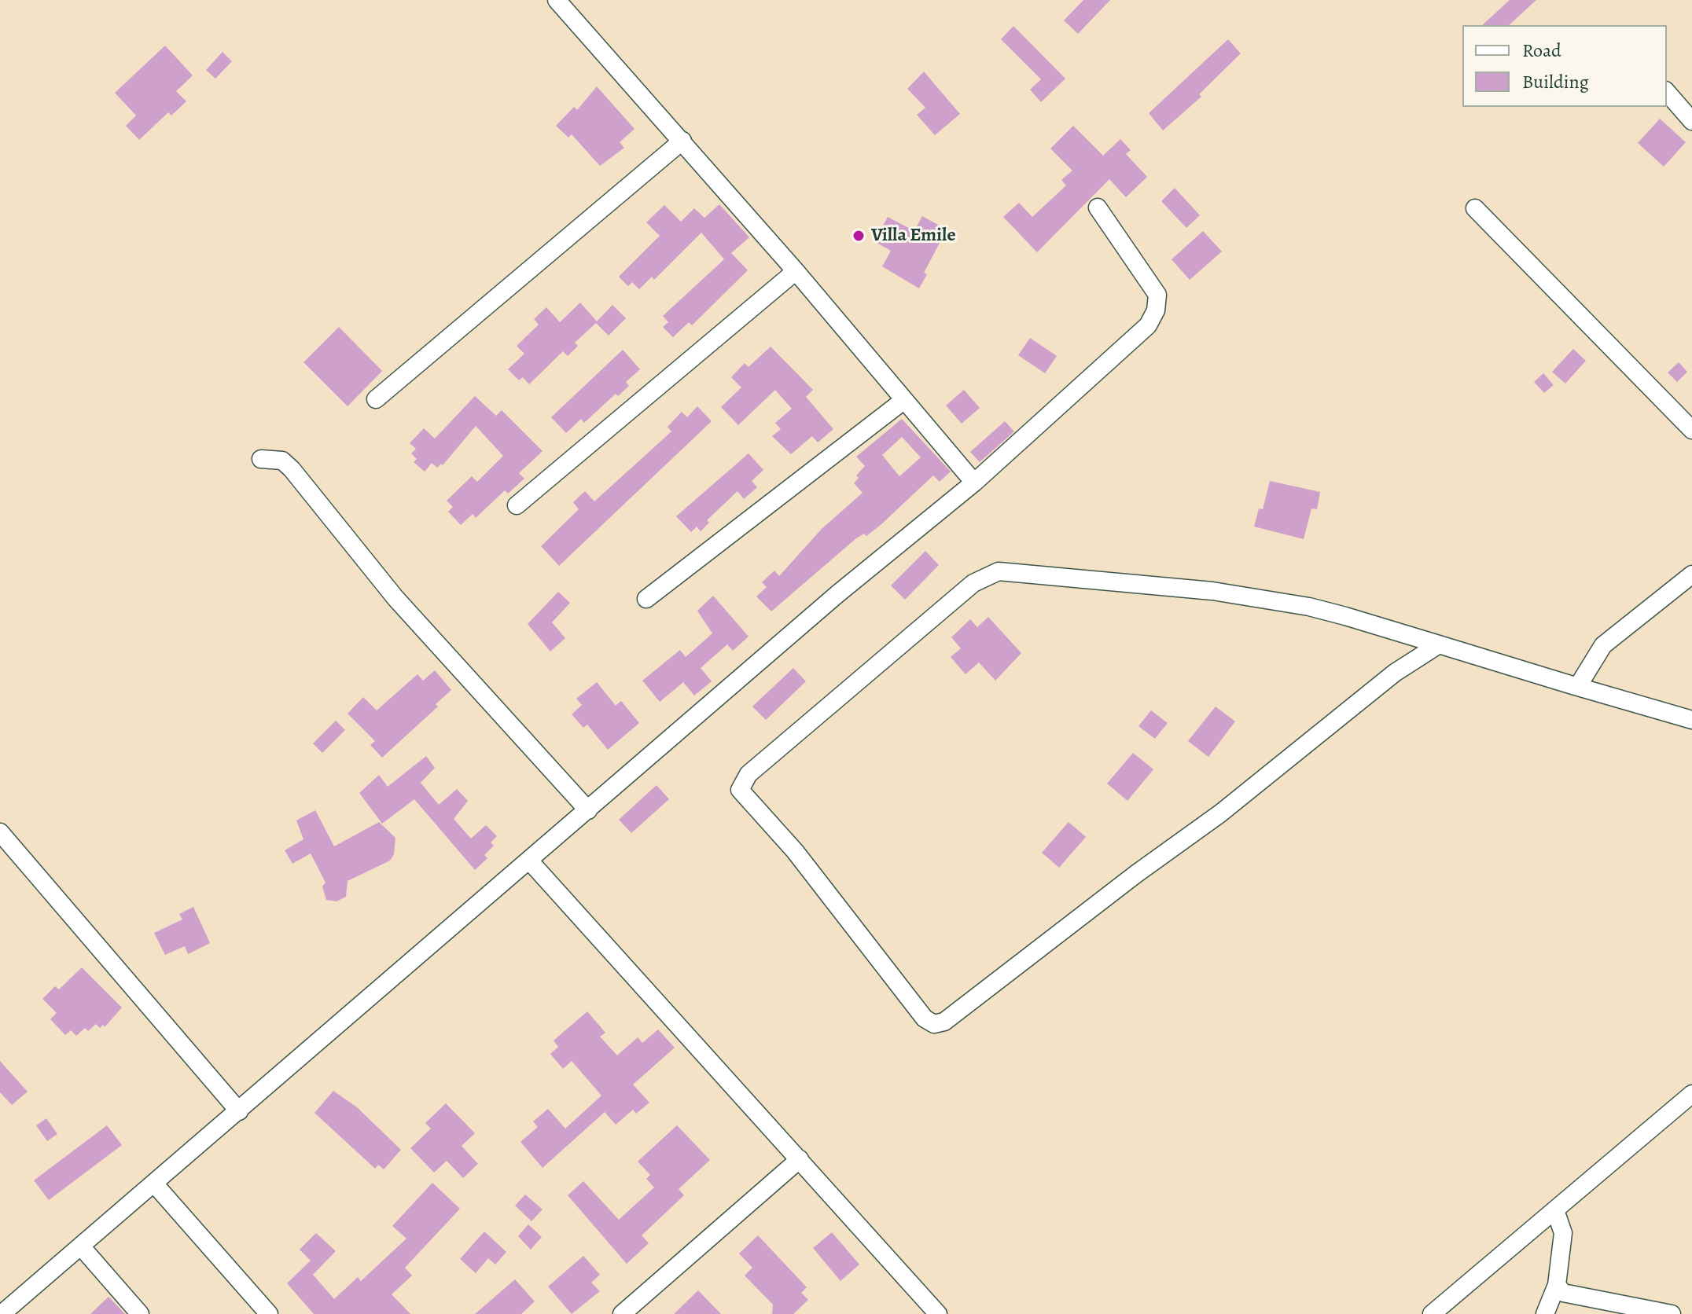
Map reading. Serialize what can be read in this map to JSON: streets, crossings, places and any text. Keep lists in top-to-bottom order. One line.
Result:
{"places":["Villa Emile"],"legend":["Road","Building"]}
